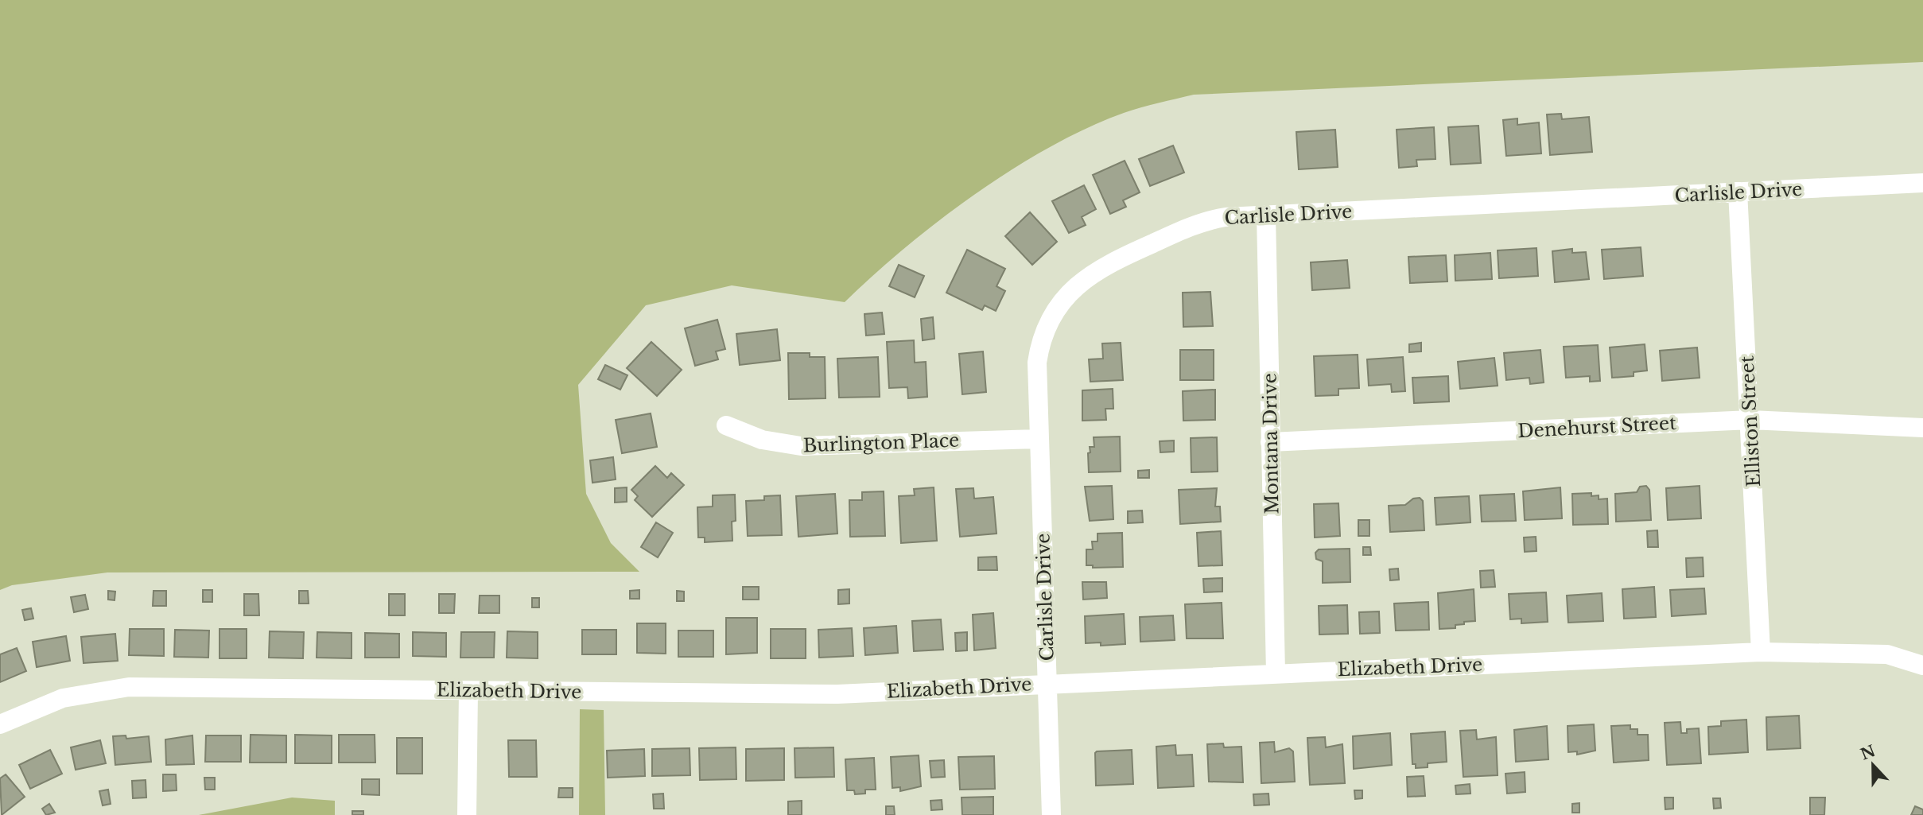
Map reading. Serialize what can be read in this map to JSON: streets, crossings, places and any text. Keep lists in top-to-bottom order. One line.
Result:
{"streets":{"street":["Carlisle Drive","Elliston Street","Denehurst Street","Burlington Place","Montana Drive","Elizabeth Drive"]},"crossings":[["Carlisle Drive","Elliston Street"],["Carlisle Drive","Burlington Place"],["Carlisle Drive","Montana Drive"],["Carlisle Drive","Elizabeth Drive"],["Elliston Street","Denehurst Street"],["Elliston Street","Elizabeth Drive"],["Denehurst Street","Montana Drive"],["Montana Drive","Elizabeth Drive"]],"north":"top"}
